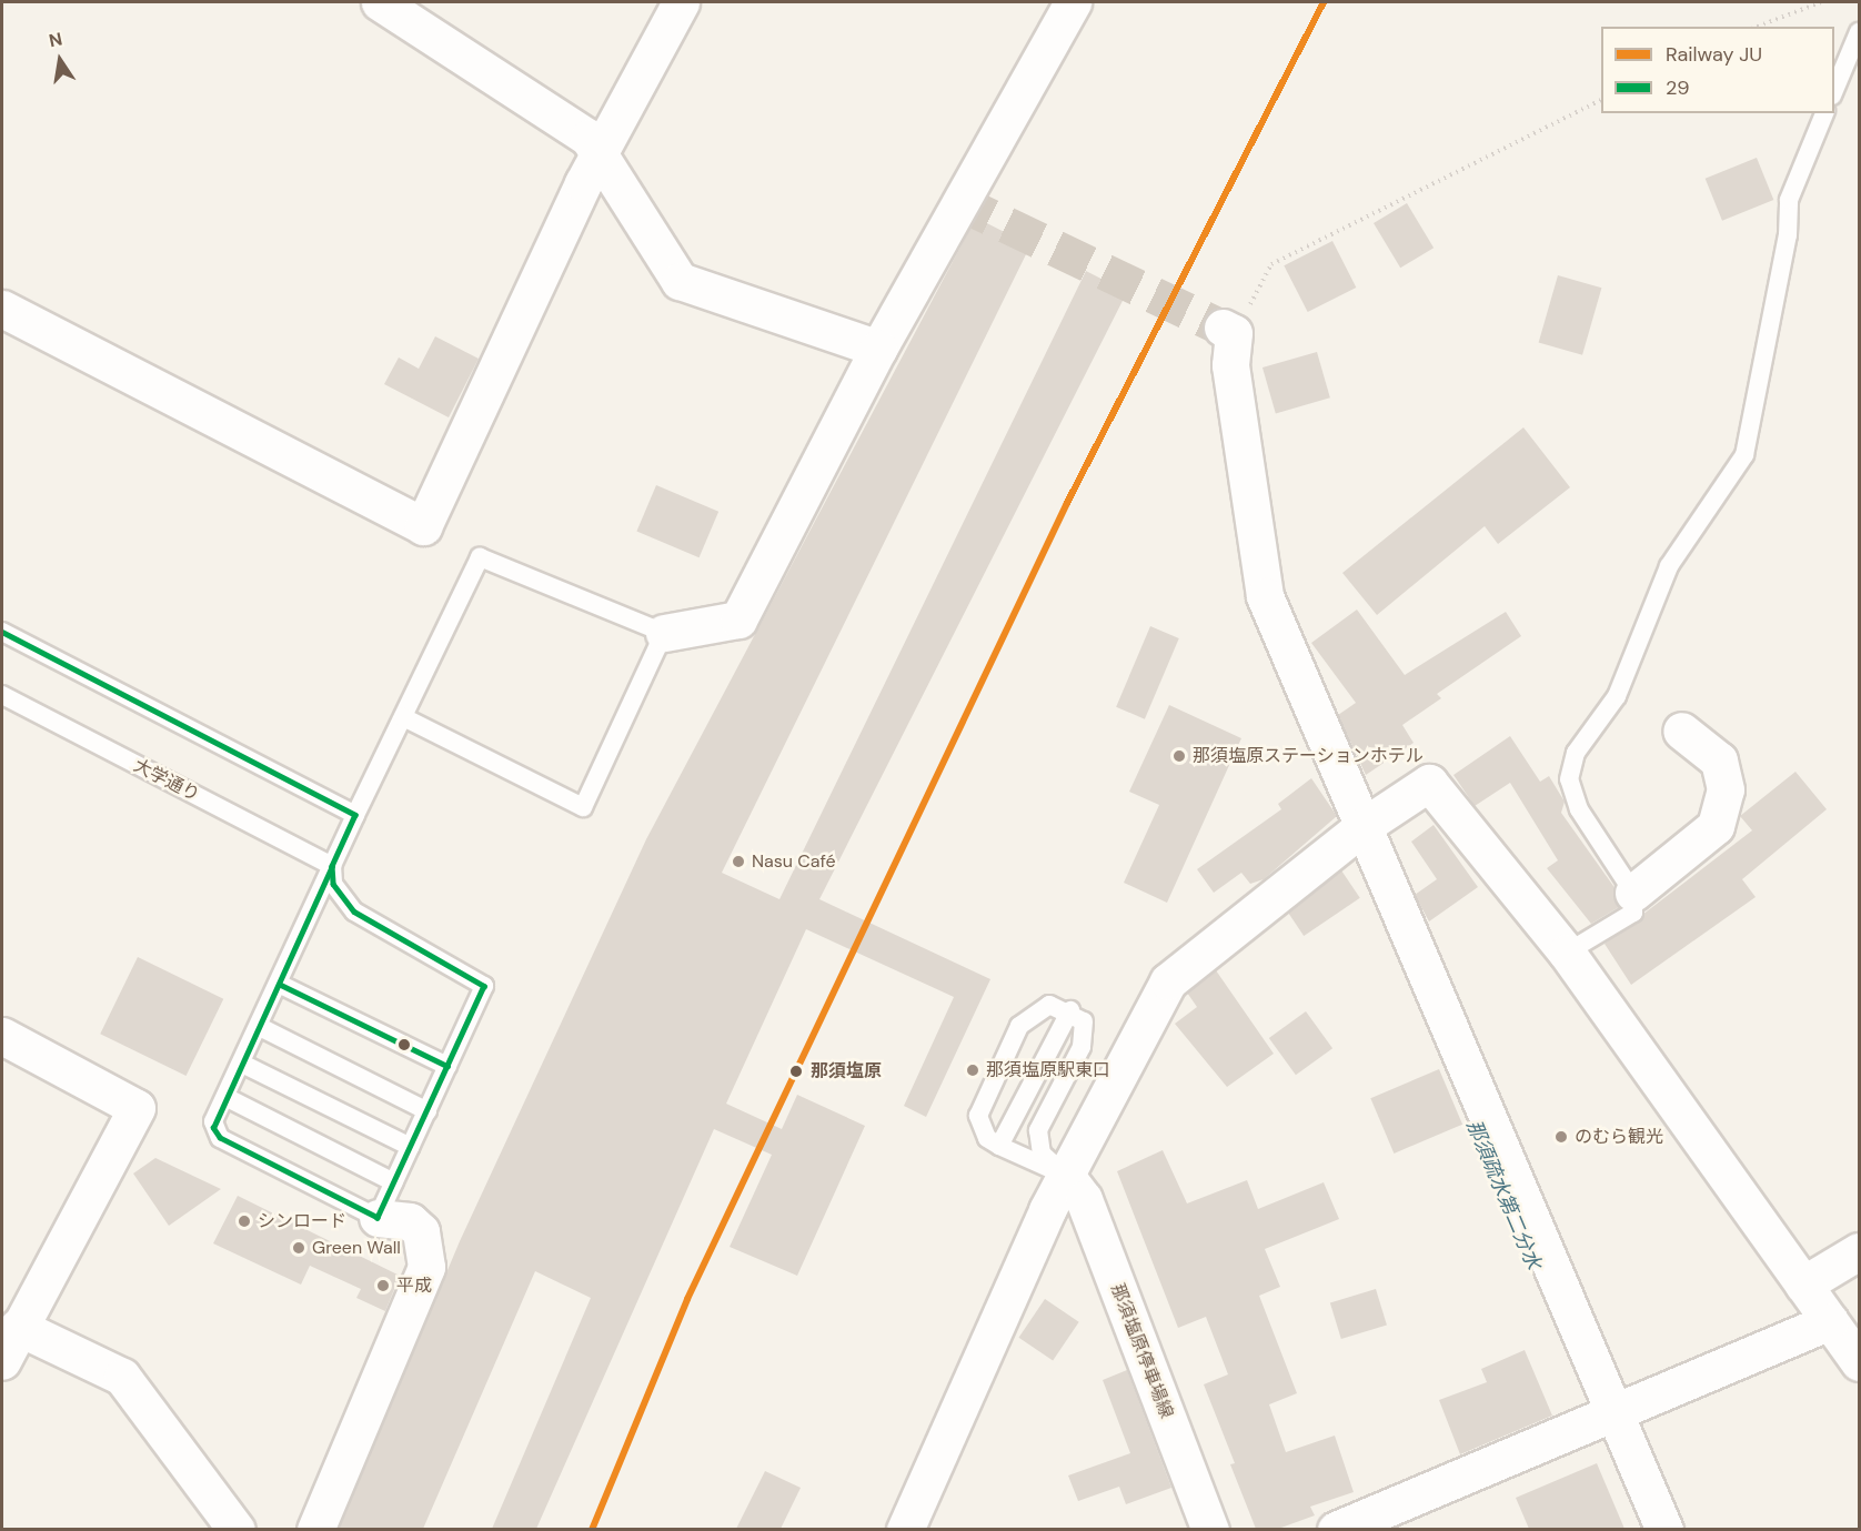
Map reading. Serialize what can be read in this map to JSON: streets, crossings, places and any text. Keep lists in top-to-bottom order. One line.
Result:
{"streets":{"street":["那須塩原停車場線"],"lane":["大学通り"]},"water":["那須疏水第二分水"],"places":["那須塩原ステーションホテル","Nasu Café","那須塩原駅東口","那須塩原","のむら観光","シンロード","Green Wall","平成"],"lines":["rail line JU","transit line 29"],"legend":["Railway JU","29"],"north":"top"}
